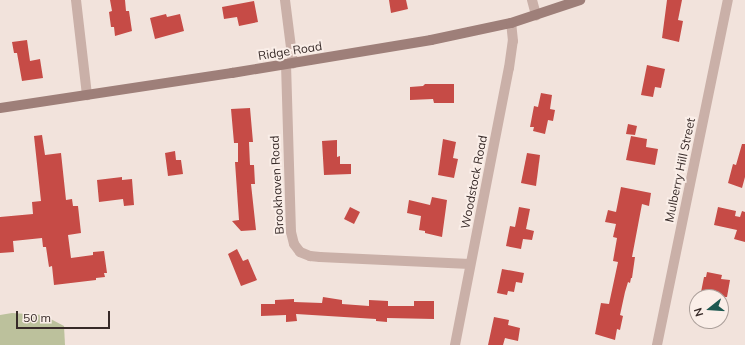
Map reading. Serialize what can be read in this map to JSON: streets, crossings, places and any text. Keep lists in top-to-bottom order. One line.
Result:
{"streets":{"main road":["Ridge Road"],"street":["Mulberry Hill Street","Woodstock Road","Brookhaven Road"]},"crossings":[["Ridge Road","Woodstock Road"],["Ridge Road","Brookhaven Road"],["Woodstock Road","Brookhaven Road"]],"scale_bar":"50 m","north":"left"}
